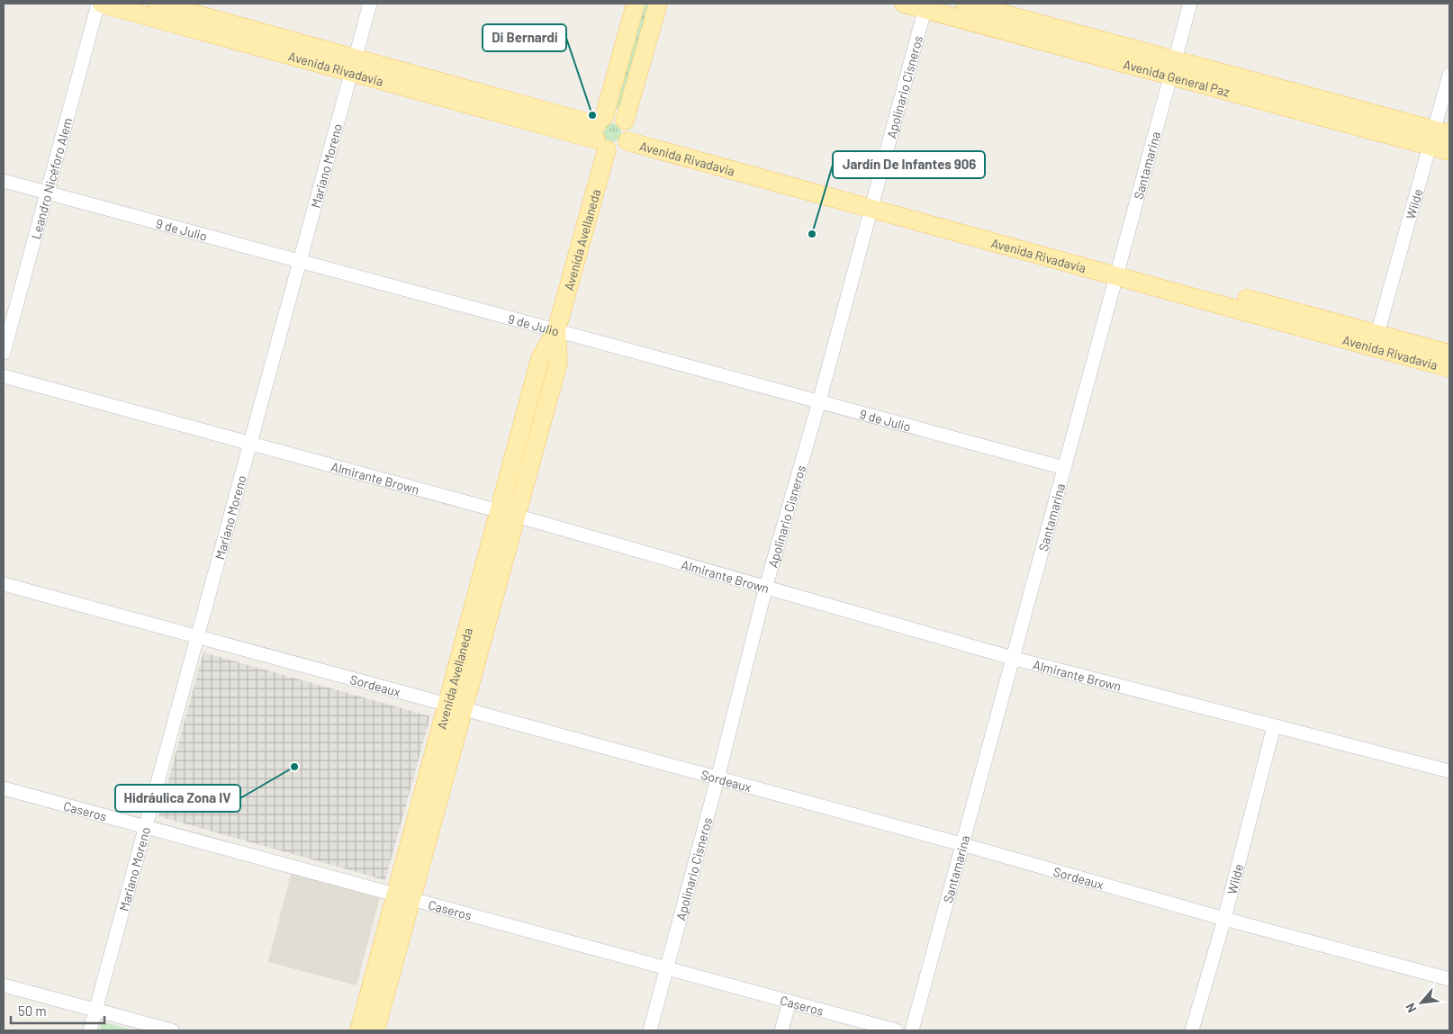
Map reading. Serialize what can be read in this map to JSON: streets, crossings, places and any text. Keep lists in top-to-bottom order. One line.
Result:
{"streets":{"main road":["Avenida Rivadavia","Avenida General Paz","Avenida Avellaneda"],"street":["Apolinario Cisneros","Mariano Moreno","Santamarina","Leandro Nicéforo Alem","Wilde","9 de Julio","Almirante Brown","Sordeaux","Caseros"]},"crossings":[["Avenida Rivadavia","Apolinario Cisneros"],["Avenida Rivadavia","Mariano Moreno"],["Avenida Rivadavia","Santamarina"],["Avenida Rivadavia","Wilde"],["Avenida Rivadavia","Avenida Avellaneda"],["Avenida General Paz","Apolinario Cisneros"],["Avenida General Paz","Santamarina"],["Avenida General Paz","Wilde"],["Apolinario Cisneros","9 de Julio"],["Apolinario Cisneros","Almirante Brown"],["Apolinario Cisneros","Sordeaux"],["Apolinario Cisneros","Caseros"],["Mariano Moreno","9 de Julio"],["Mariano Moreno","Almirante Brown"],["Mariano Moreno","Sordeaux"],["Mariano Moreno","Caseros"],["Santamarina","9 de Julio"],["Santamarina","Almirante Brown"],["Santamarina","Sordeaux"],["Leandro Nicéforo Alem","9 de Julio"],["Wilde","Almirante Brown"],["Wilde","Sordeaux"],["9 de Julio","Avenida Avellaneda"],["Avenida Avellaneda","Almirante Brown"],["Avenida Avellaneda","Sordeaux"],["Avenida Avellaneda","Caseros"]],"places":["Di Bernardi","Jardín De Infantes 906","Hidráulica Zona IV"],"scale_bar":"50 m","north":"bottom left"}
